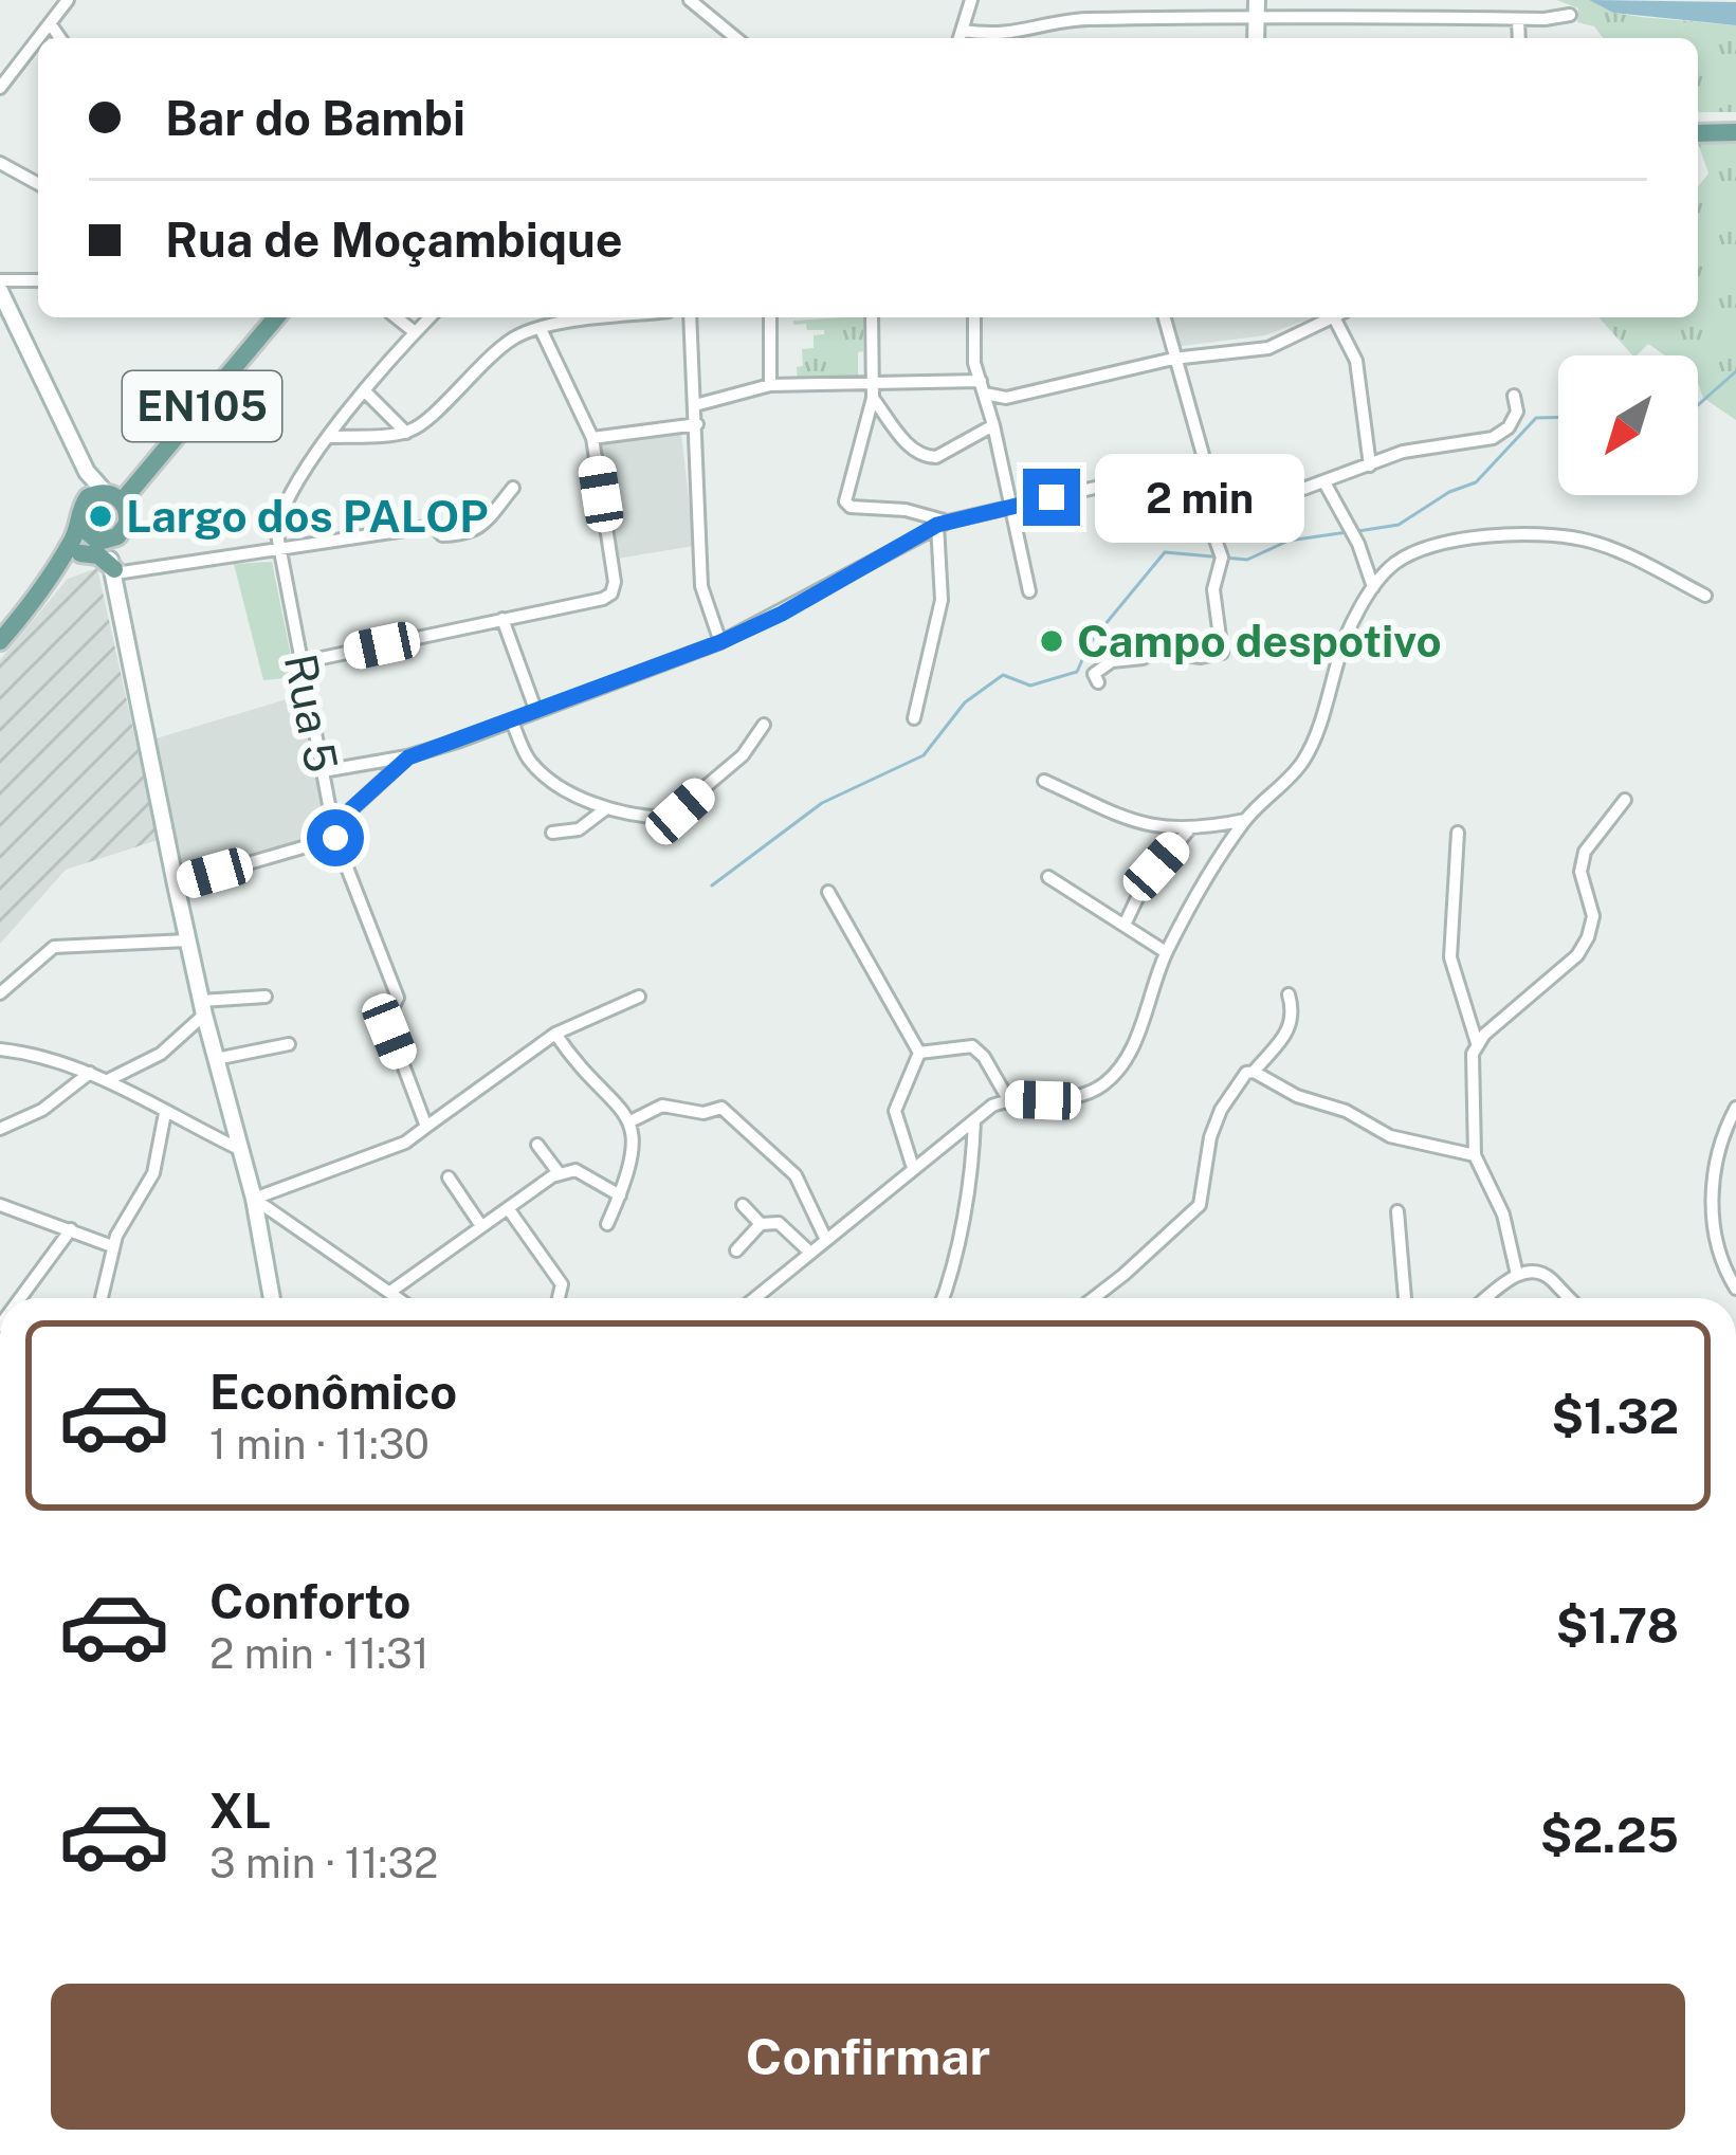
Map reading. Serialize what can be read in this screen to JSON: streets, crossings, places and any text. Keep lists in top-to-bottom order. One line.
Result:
{"streets":{"main road":["EN105"],"street":["Rua 5"]},"places":["Largo dos PALOP","Campo despotivo"],"north":"bottom left","page":{"banner":["Bar do Bambi","Rua de Moçambique"],"bubble":"2 min","list":[{"name":"Econômico","note":"1 min · 11:30","value":"$1.32"},{"name":"Conforto","note":"2 min · 11:31","value":"$1.78"},{"name":"XL","note":"3 min · 11:32","value":"$2.25"}],"buttons":"Confirmar"}}
